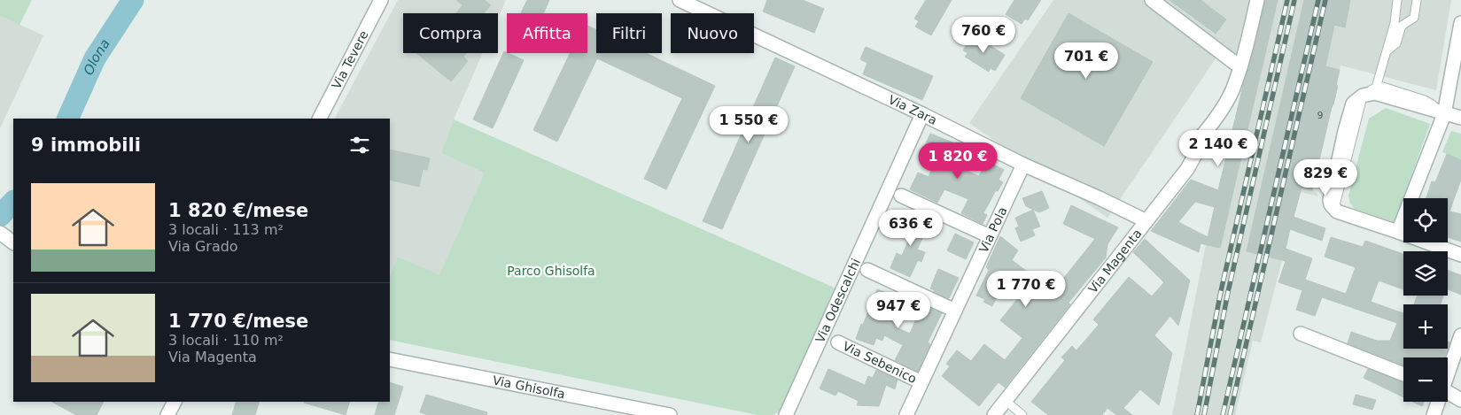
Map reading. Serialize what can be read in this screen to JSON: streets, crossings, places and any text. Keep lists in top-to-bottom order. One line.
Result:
{"streets":{"street":["Via Tevere","Via Zara","Via Pola","Via Magenta","Via Odescalchi","Via Sebenico","Via Ghisolfa"]},"crossings":[["Via Zara","Via Pola"],["Via Zara","Via Magenta"],["Via Zara","Via Odescalchi"],["Via Pola","Via Sebenico"]],"water":["Olona"],"parks":["Parco Ghisolfa"],"house_numbers":["9"],"page":{"chip":["Compra","Affitta","Filtri","Nuovo"],"price":["760 €","701 €","1 550 €","2 140 €","1 820 €","829 €","636 €","1 770 €","947 €"],"heading":"9 immobili","list":[{"name":"1 820 €/mese","note":"3 locali · 113 m² · Via Grado"},{"name":"1 770 €/mese","note":"3 locali · 110 m² · Via Magenta"}],"map_buttons":["+","−"]}}
